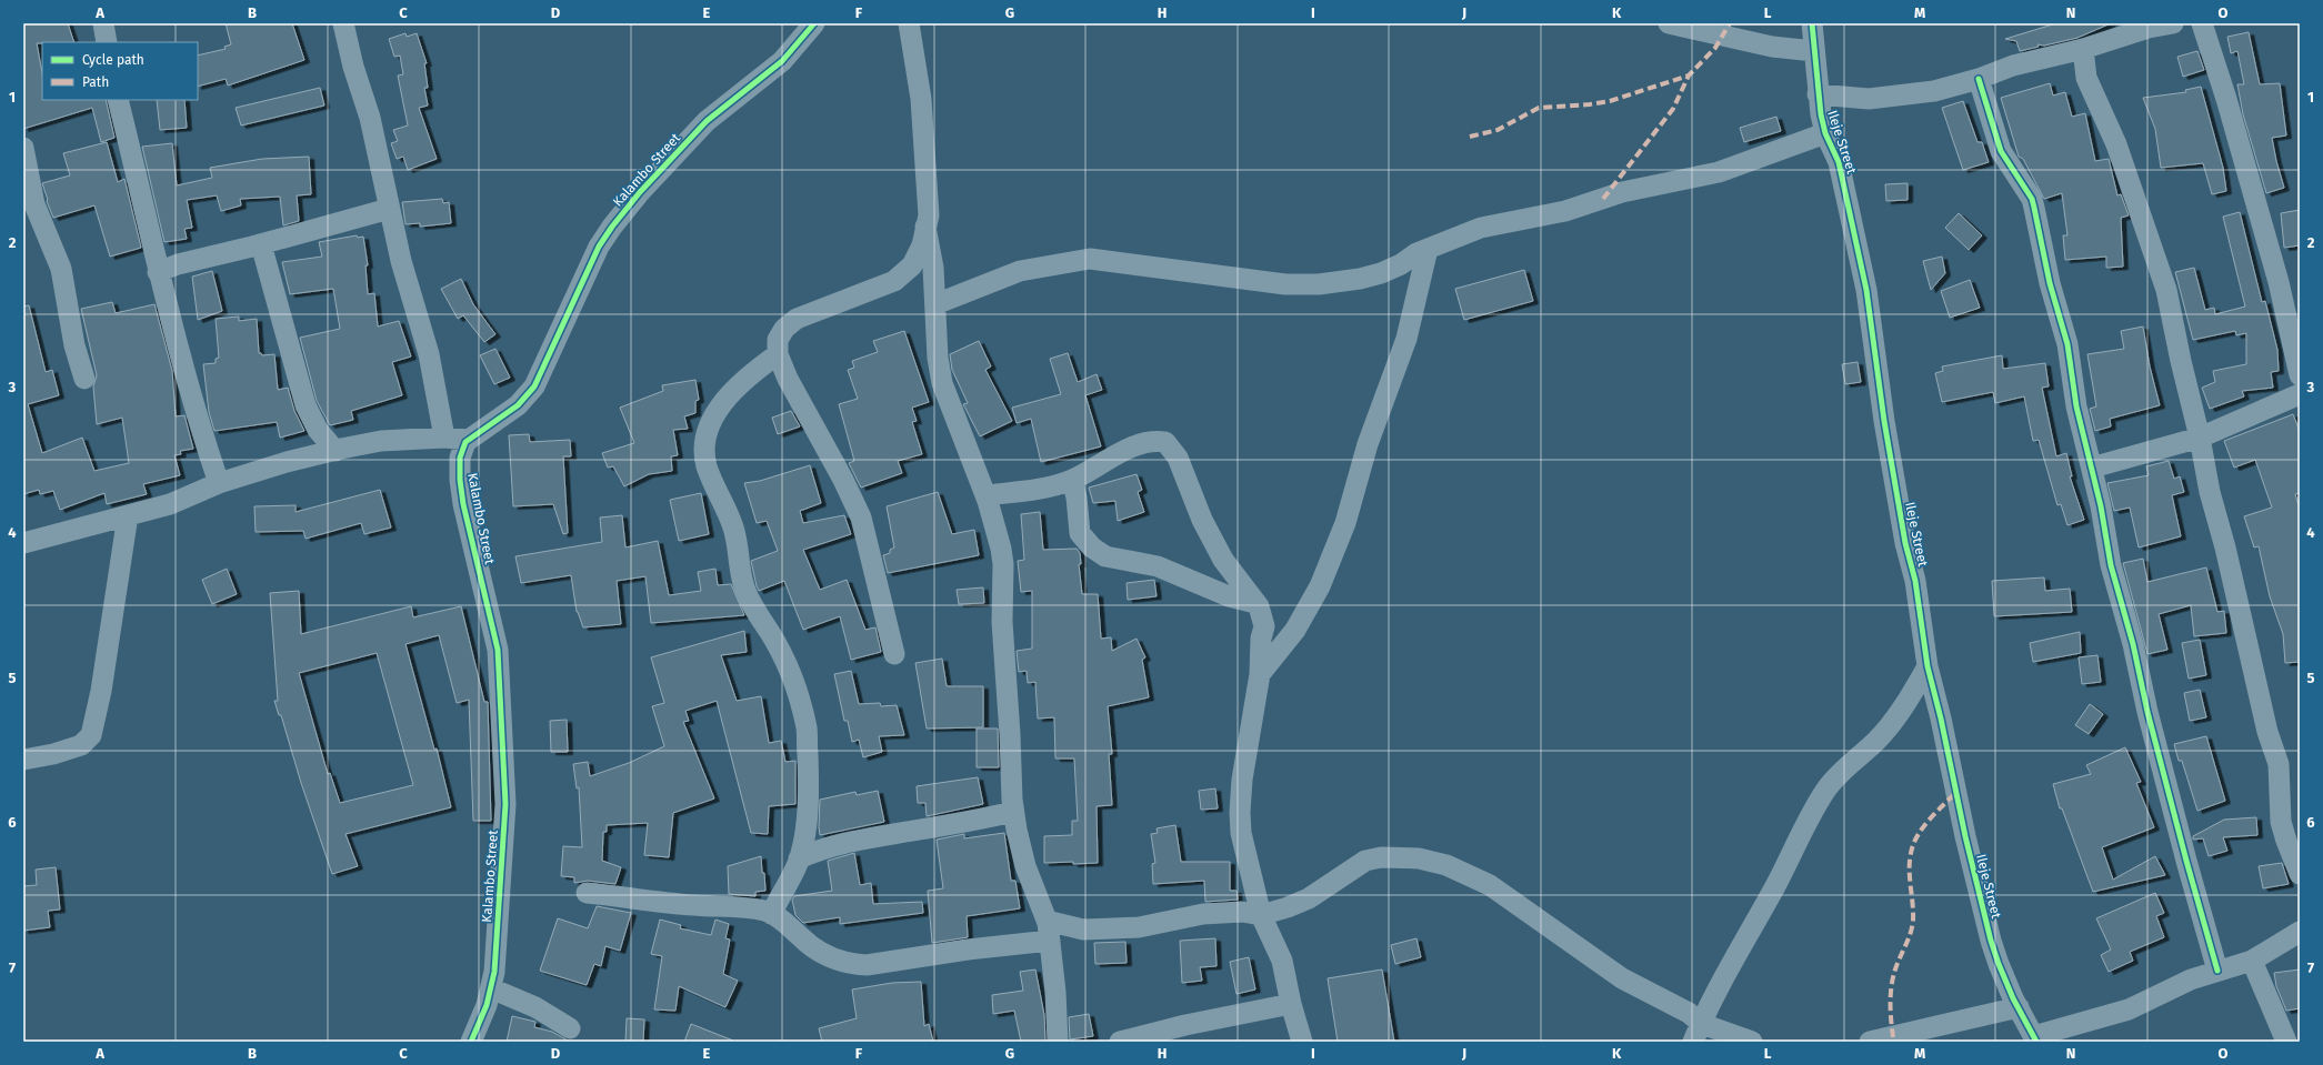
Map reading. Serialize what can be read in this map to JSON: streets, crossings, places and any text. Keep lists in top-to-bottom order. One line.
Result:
{"streets":{"street":["Ileje Street","Kalambo Street"]},"legend":["Cycle path","Path"],"grid":{"columns":["A","B","C","D","E","F","G","H","I","J","K","L","M","N","O"],"rows":["1","2","3","4","5","6","7"]}}
